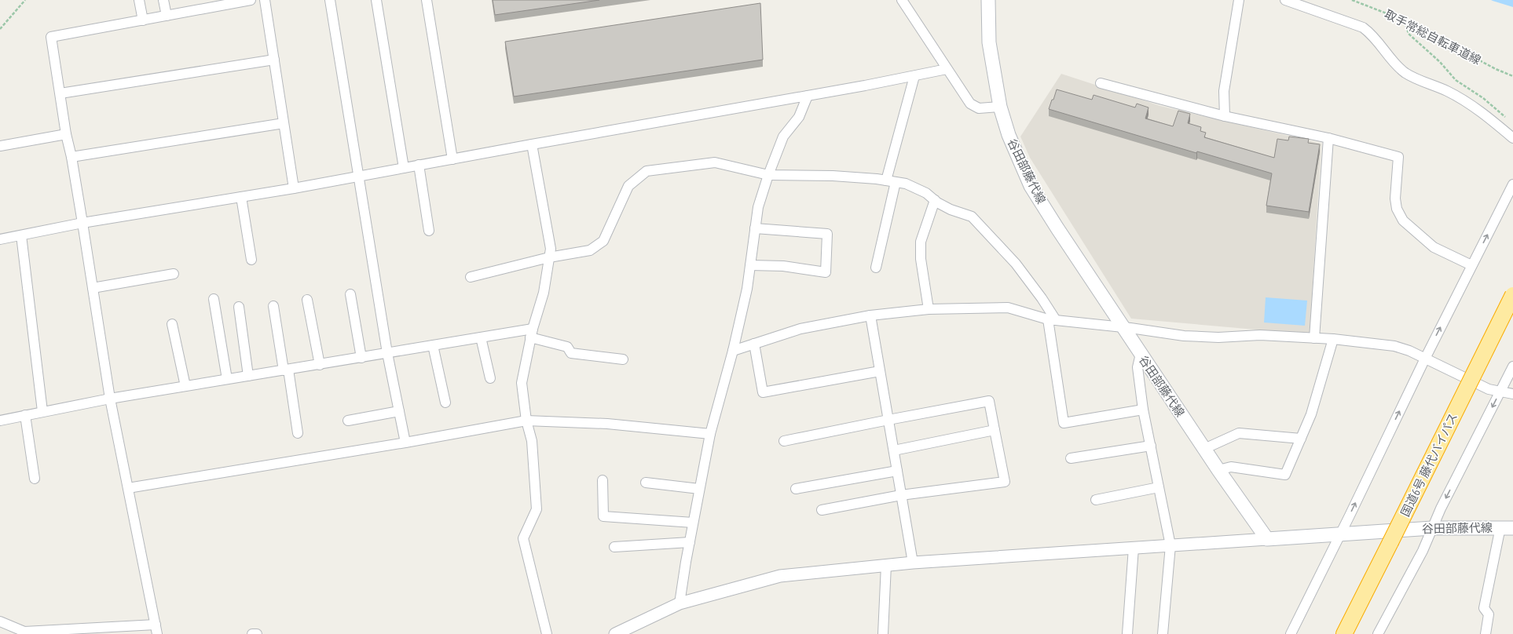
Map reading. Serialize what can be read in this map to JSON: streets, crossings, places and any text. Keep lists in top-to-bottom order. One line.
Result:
{"streets":{"highway":["国道6号 藤代バイパス"],"main road":["谷田部藤代線"],"path":["取手常総自転車道線"]}}
